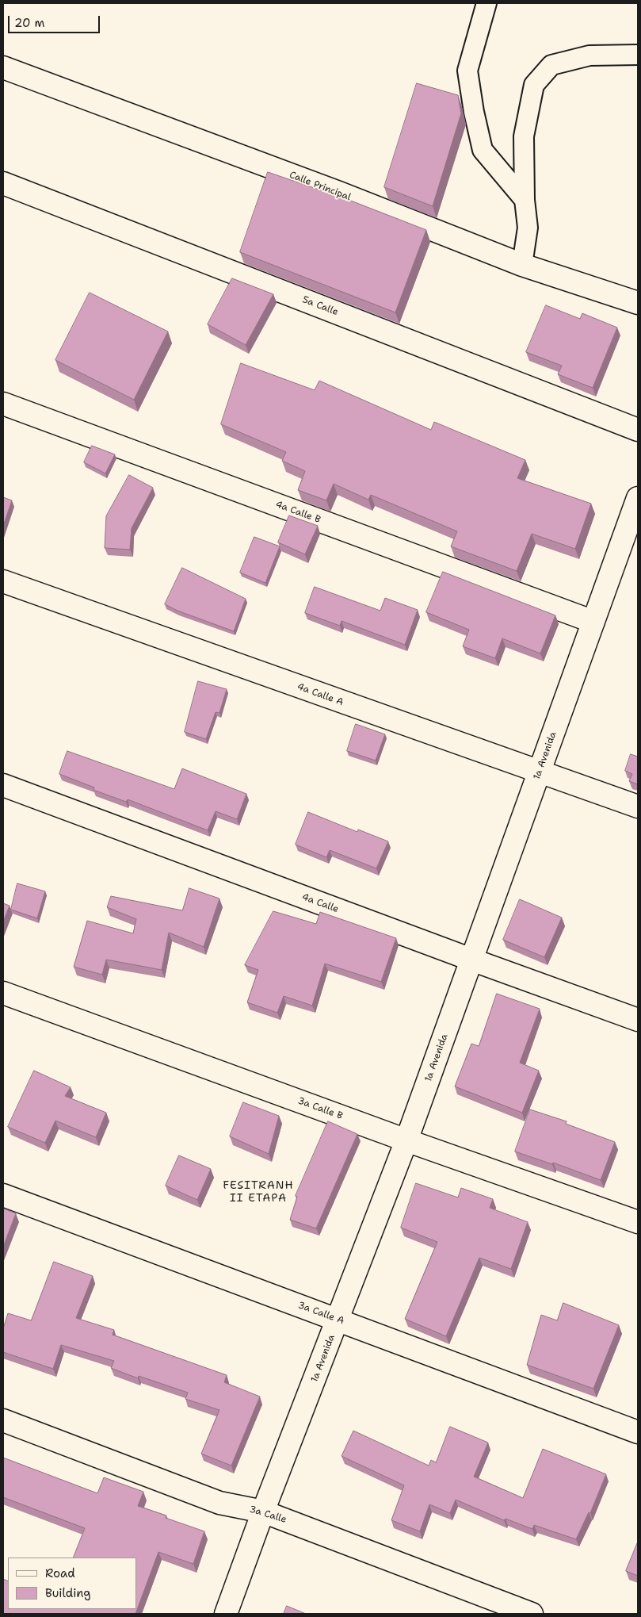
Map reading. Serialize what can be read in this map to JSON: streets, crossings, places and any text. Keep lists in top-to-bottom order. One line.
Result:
{"streets":{"street":["Calle Principal","5a Calle","4a Calle B","4a Calle A","1a Avenida","4a Calle","3a Calle B","3a Calle A","3a Calle"]},"crossings":[["4a Calle B","1a Avenida"],["4a Calle A","1a Avenida"],["1a Avenida","4a Calle"],["1a Avenida","3a Calle B"],["1a Avenida","3a Calle A"],["1a Avenida","3a Calle"]],"districts":["FESITRANH II ETAPA"],"legend":["Road","Building"],"scale_bar":"20 m"}
